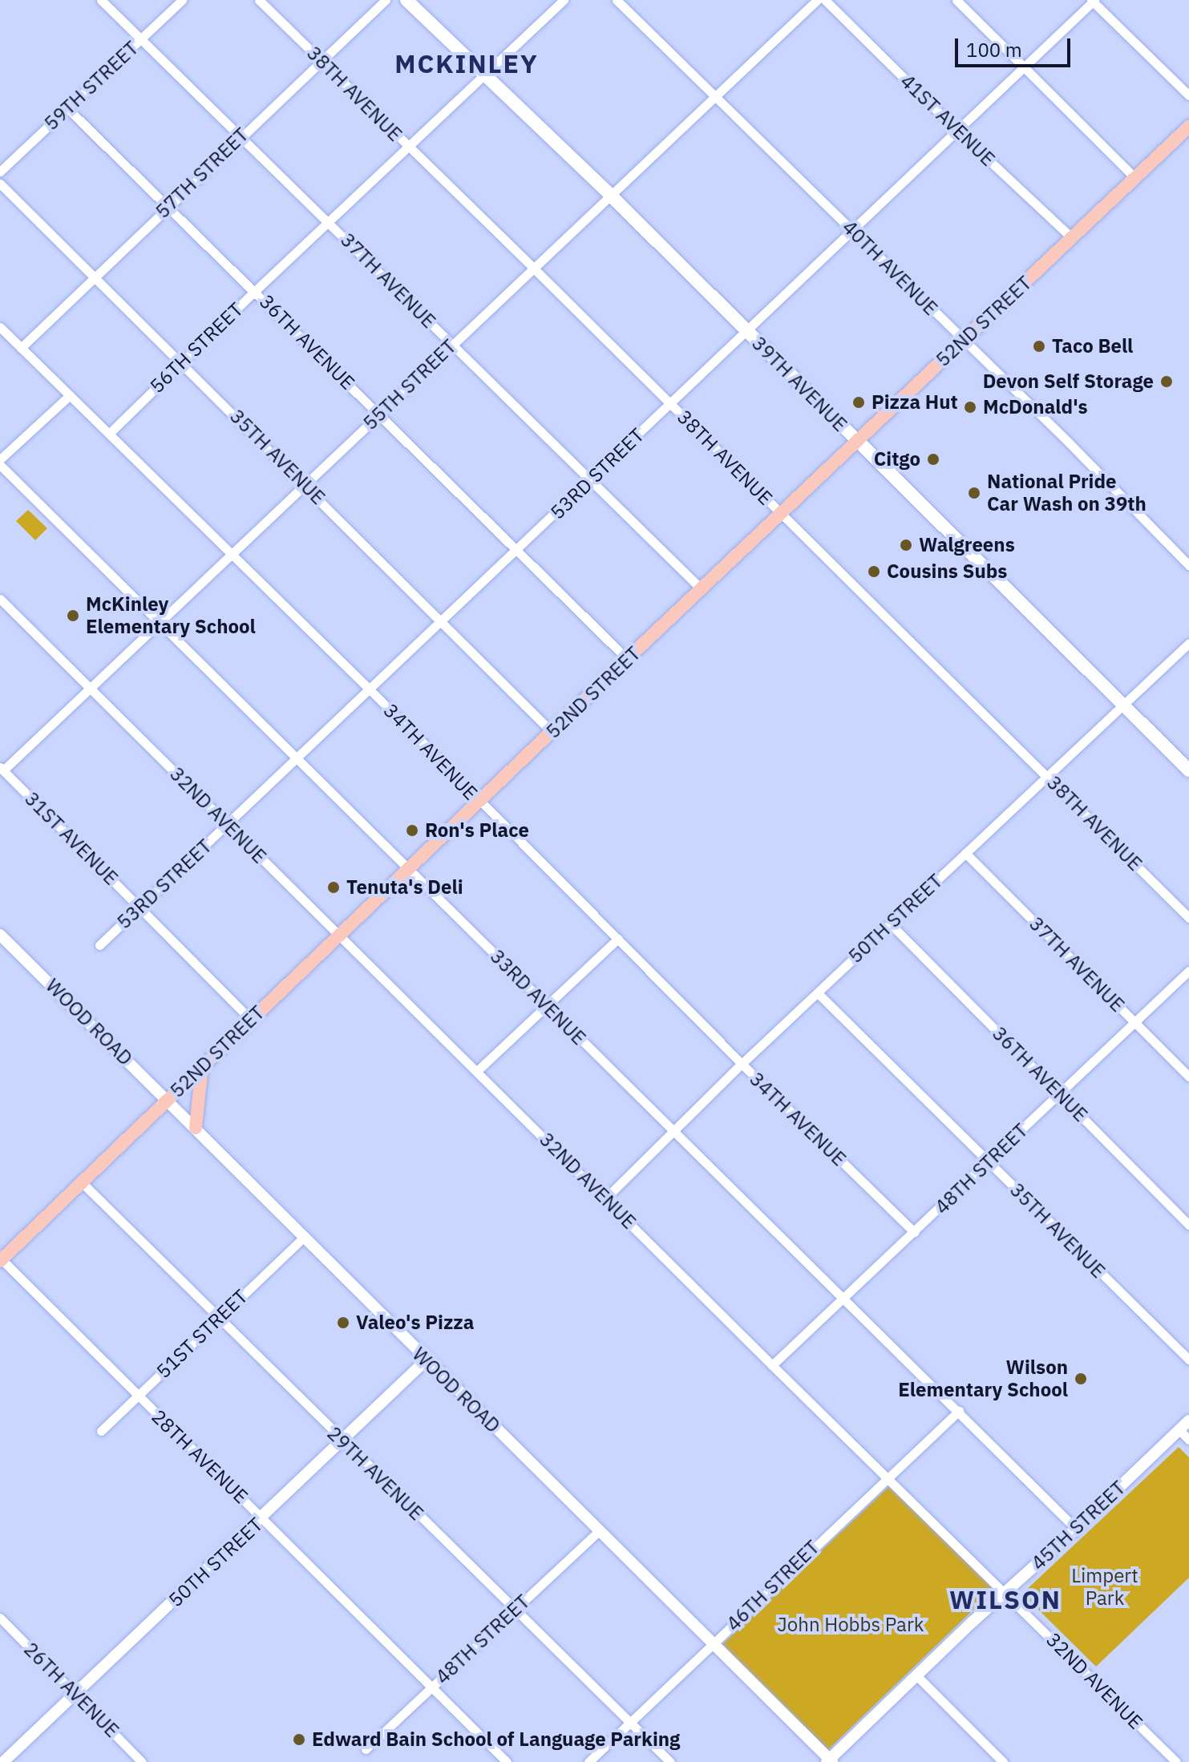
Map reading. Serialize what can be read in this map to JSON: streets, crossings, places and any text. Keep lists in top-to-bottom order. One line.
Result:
{"streets":{"main road":["52ND STREET","39TH AVENUE"],"street":["59TH STREET","38TH AVENUE","41ST AVENUE","57TH STREET","40TH AVENUE","37TH AVENUE","36TH AVENUE","56TH STREET","55TH STREET","35TH AVENUE","53RD STREET","34TH AVENUE","32ND AVENUE","31ST AVENUE","50TH STREET","33RD AVENUE","WOOD ROAD","48TH STREET","51ST STREET","28TH AVENUE","29TH AVENUE","45TH STREET","46TH STREET","26TH AVENUE"]},"crossings":[["59TH STREET","37TH AVENUE"],["59TH STREET","36TH AVENUE"],["38TH AVENUE","57TH STREET"],["38TH AVENUE","52ND STREET"],["38TH AVENUE","56TH STREET"],["38TH AVENUE","55TH STREET"],["38TH AVENUE","53RD STREET"],["38TH AVENUE","50TH STREET"],["41ST AVENUE","52ND STREET"],["41ST AVENUE","53RD STREET"],["57TH STREET","37TH AVENUE"],["57TH STREET","36TH AVENUE"],["57TH STREET","35TH AVENUE"],["57TH STREET","34TH AVENUE"],["40TH AVENUE","52ND STREET"],["40TH AVENUE","55TH STREET"],["40TH AVENUE","53RD STREET"],["37TH AVENUE","52ND STREET"],["37TH AVENUE","56TH STREET"],["37TH AVENUE","55TH STREET"],["37TH AVENUE","53RD STREET"],["37TH AVENUE","50TH STREET"],["37TH AVENUE","48TH STREET"],["52ND STREET","36TH AVENUE"],["52ND STREET","39TH AVENUE"],["52ND STREET","35TH AVENUE"],["52ND STREET","34TH AVENUE"],["52ND STREET","32ND AVENUE"],["52ND STREET","31ST AVENUE"],["52ND STREET","33RD AVENUE"],["52ND STREET","WOOD ROAD"],["52ND STREET","28TH AVENUE"],["52ND STREET","29TH AVENUE"],["36TH AVENUE","56TH STREET"],["36TH AVENUE","55TH STREET"],["36TH AVENUE","53RD STREET"],["36TH AVENUE","50TH STREET"],["36TH AVENUE","48TH STREET"],["56TH STREET","39TH AVENUE"],["56TH STREET","35TH AVENUE"],["56TH STREET","34TH AVENUE"],["39TH AVENUE","55TH STREET"],["39TH AVENUE","53RD STREET"],["39TH AVENUE","50TH STREET"],["55TH STREET","35TH AVENUE"],["55TH STREET","34TH AVENUE"],["55TH STREET","32ND AVENUE"],["55TH STREET","31ST AVENUE"],["55TH STREET","33RD AVENUE"],["35TH AVENUE","53RD STREET"],["35TH AVENUE","50TH STREET"],["35TH AVENUE","48TH STREET"],["53RD STREET","34TH AVENUE"],["53RD STREET","32ND AVENUE"],["53RD STREET","31ST AVENUE"],["53RD STREET","33RD AVENUE"],["34TH AVENUE","50TH STREET"],["34TH AVENUE","48TH STREET"],["32ND AVENUE","50TH STREET"],["32ND AVENUE","48TH STREET"],["32ND AVENUE","45TH STREET"],["32ND AVENUE","46TH STREET"],["50TH STREET","33RD AVENUE"],["50TH STREET","WOOD ROAD"],["50TH STREET","28TH AVENUE"],["50TH STREET","29TH AVENUE"],["50TH STREET","26TH AVENUE"],["33RD AVENUE","48TH STREET"],["33RD AVENUE","45TH STREET"],["33RD AVENUE","46TH STREET"],["WOOD ROAD","48TH STREET"],["WOOD ROAD","51ST STREET"],["WOOD ROAD","45TH STREET"],["WOOD ROAD","46TH STREET"],["48TH STREET","28TH AVENUE"],["48TH STREET","29TH AVENUE"],["51ST STREET","28TH AVENUE"],["51ST STREET","29TH AVENUE"],["29TH AVENUE","46TH STREET"]],"districts":["MCKINLEY","WILSON"],"parks":["Limpert Park","John Hobbs Park"],"places":["Taco Bell","Devon Self Storage","Pizza Hut","McDonald's","Citgo","National Pride Car Wash on 39th","Walgreens","Cousins Subs","McKinley Elementary School","Ron's Place","Tenuta's Deli","Valeo's Pizza","Wilson Elementary School","Edward Bain School of Language Parking"],"scale_bar":"100 m"}
